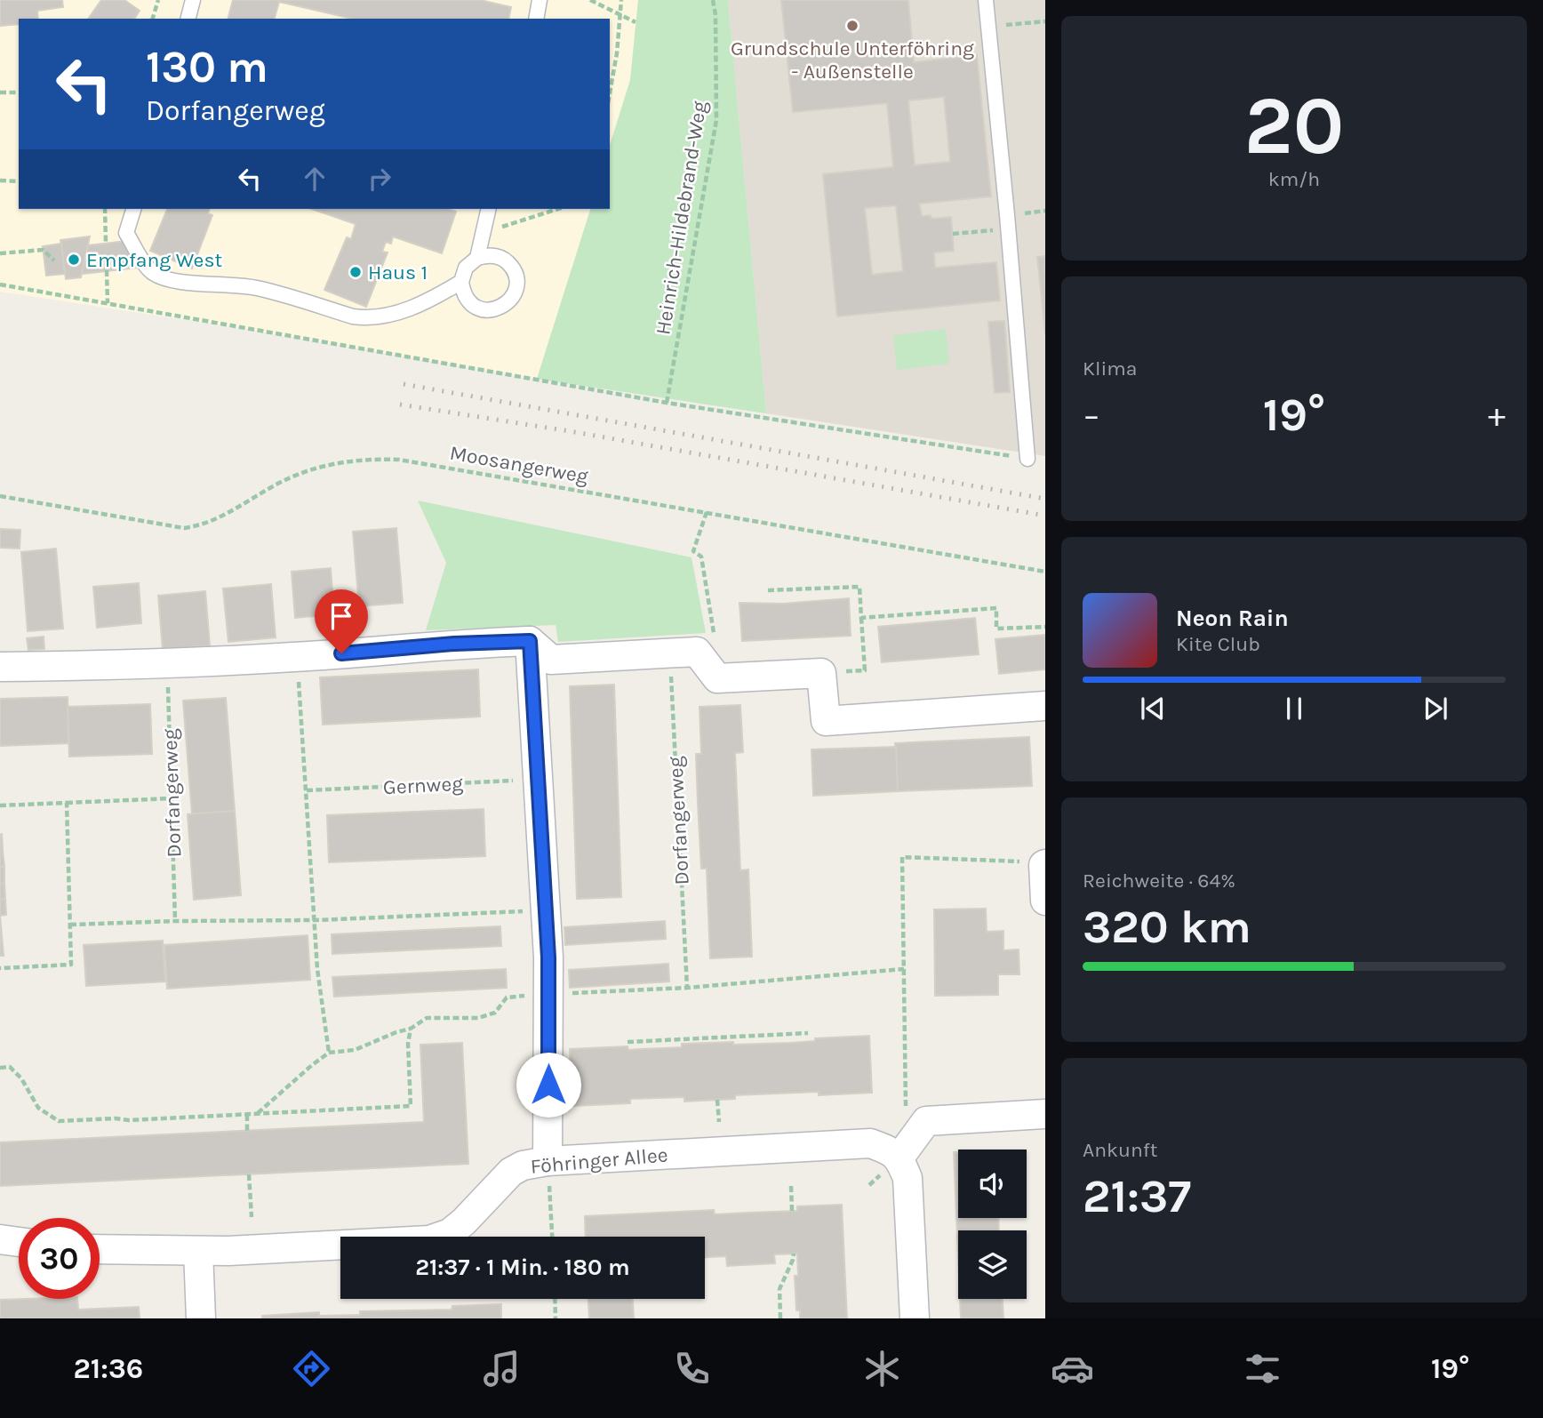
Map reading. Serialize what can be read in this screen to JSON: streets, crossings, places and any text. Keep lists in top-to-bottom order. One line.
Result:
{"streets":{"street":["Föhringer Allee"],"path":["Heinrich-Hildebrand-Weg","Moosangerweg","Gernweg","Dorfangerweg"]},"places":["Grundschule Unterföhring - Außenstelle","Empfang West","Haus 1"],"page":{"tile":[["20","km/h"],"Klima",["Reichweite · 64%","320 km"],["Ankunft","21:37"]],"turn":["130 m","Dorfangerweg"],"heat":["−","19°","+"],"song":["Neon Rain","Kite Club"],"limit":"30","trip":"21:37 · 1 Min. · 180 m","tabs":["21:36","19°"]}}
